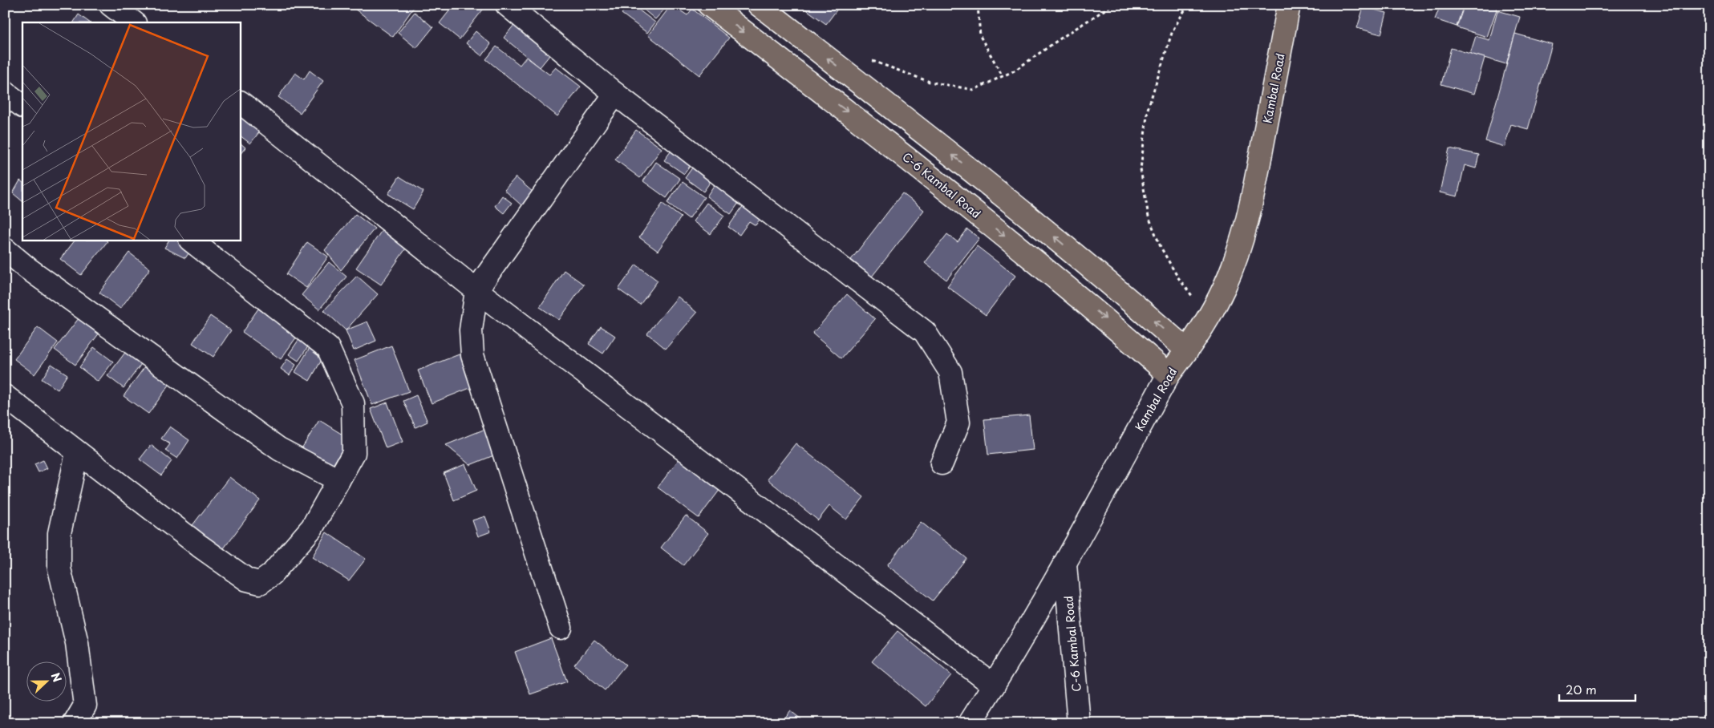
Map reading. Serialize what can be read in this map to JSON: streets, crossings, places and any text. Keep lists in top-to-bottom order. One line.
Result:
{"streets":{"main road":["Kambal Road","C-6 Kambal Road"]},"crossings":[["Kambal Road","C-6 Kambal Road"]],"scale_bar":"20 m","north":"right"}
